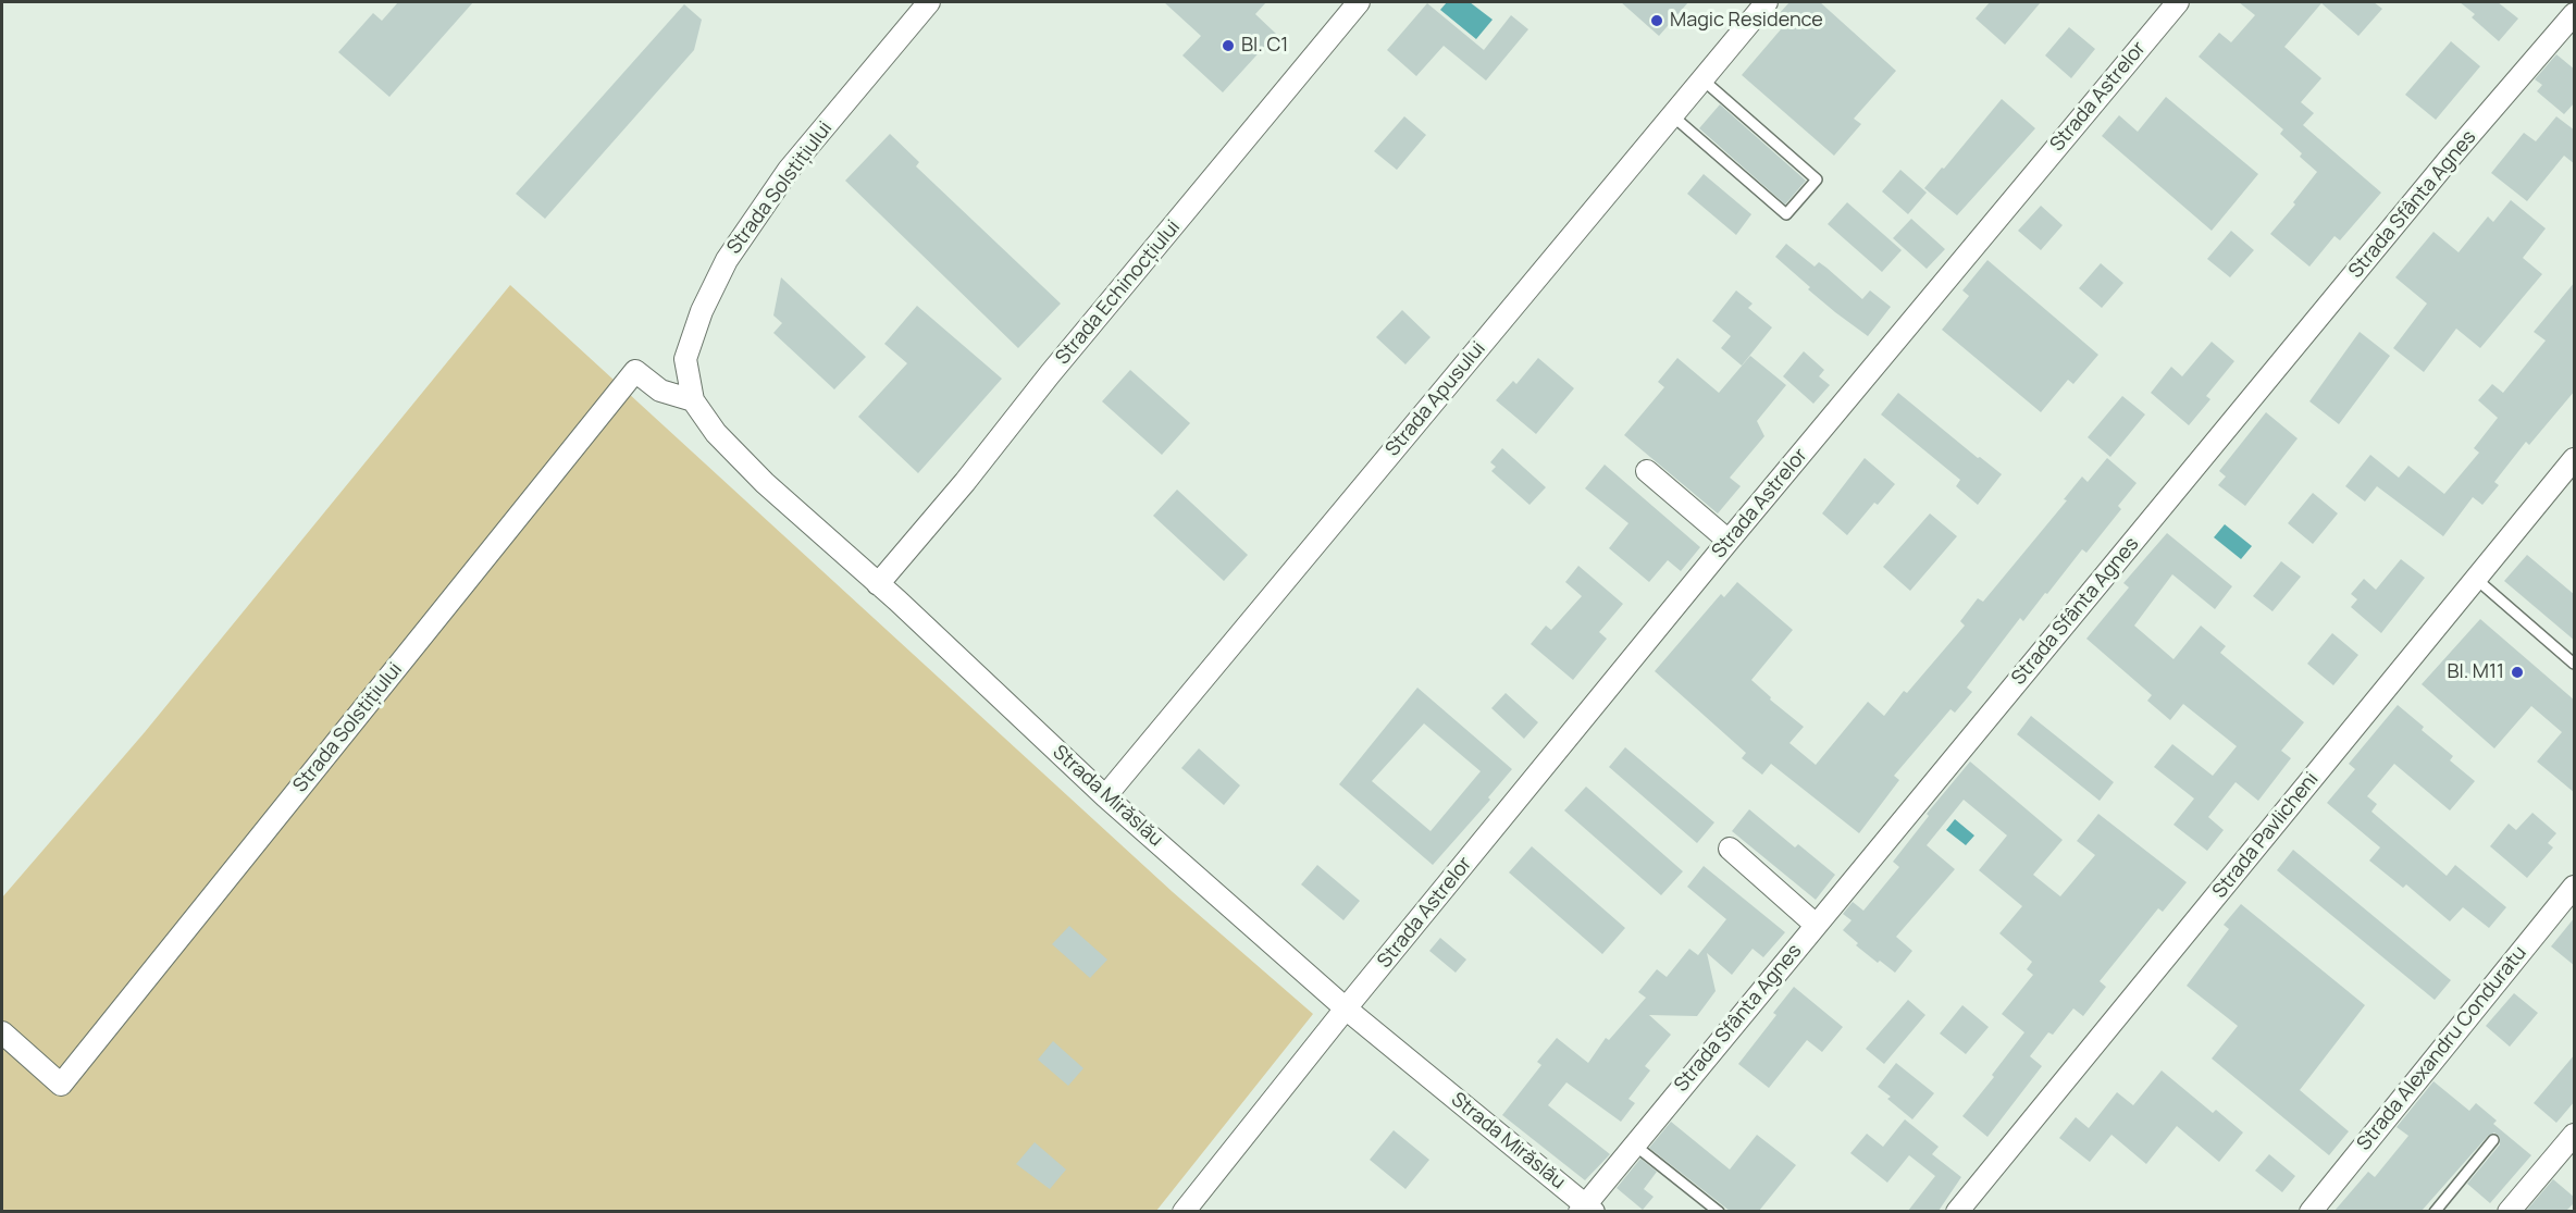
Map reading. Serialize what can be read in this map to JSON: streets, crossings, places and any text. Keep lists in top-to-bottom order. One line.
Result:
{"streets":{"street":["Strada Astrelor","Strada Solstițiului","Strada Sfânta Agnes","Strada Echinocțiului","Strada Apusului","Strada Mirăslău","Strada Pavlicheni","Strada Alexandru Conduratu"]},"crossings":[["Strada Astrelor","Strada Mirăslău"],["Strada Solstițiului","Strada Mirăslău"],["Strada Sfânta Agnes","Strada Mirăslău"],["Strada Echinocțiului","Strada Mirăslău"],["Strada Apusului","Strada Mirăslău"]],"places":["Magic Residence","Bl. C1","Bl. M11"]}
